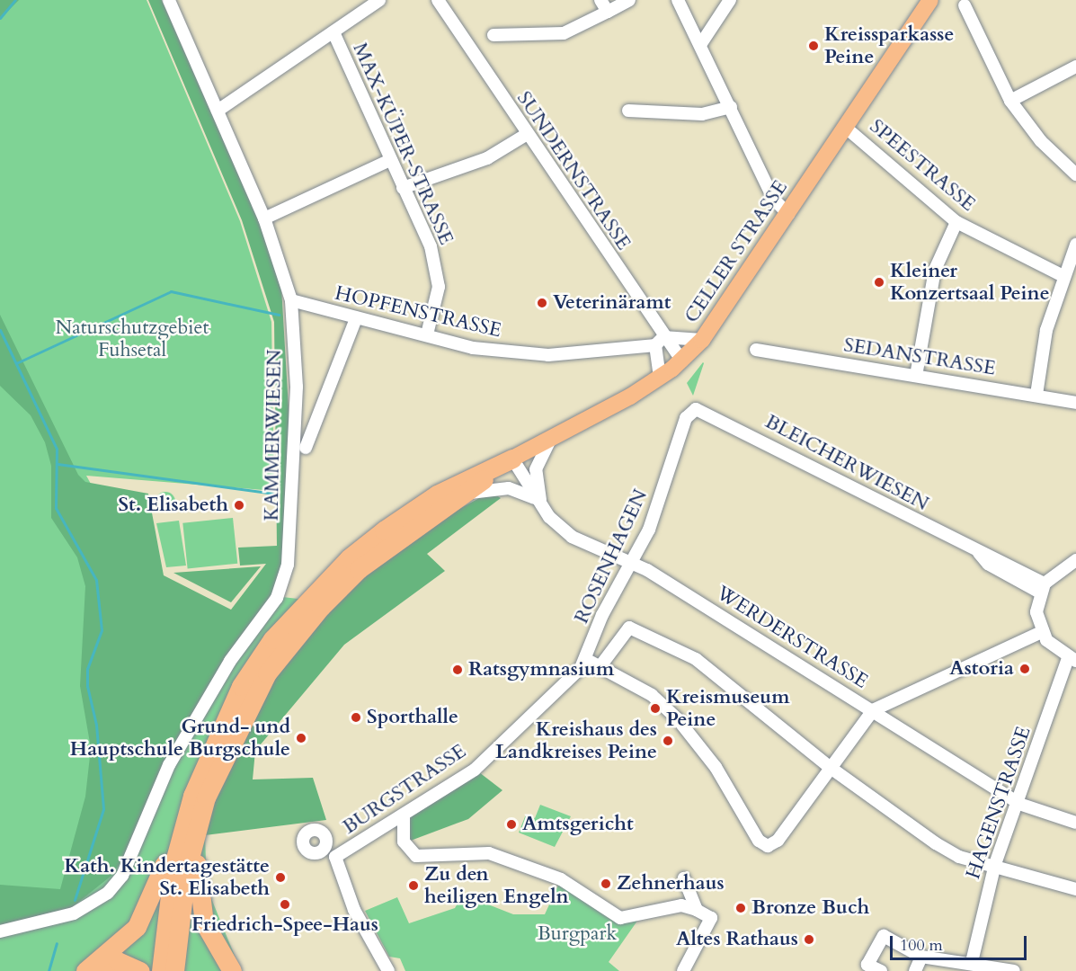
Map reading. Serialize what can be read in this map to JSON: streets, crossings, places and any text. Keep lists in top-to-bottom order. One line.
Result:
{"streets":{"main road":["CELLER STRASSE"],"street":["MAX-KÜPER-STRASSE","SPEESTRASSE","SUNDERNSTRASSE","HOPFENSTRASSE","SEDANSTRASSE","KAMMERWIESEN","BLEICHERWIESEN","ROSENHAGEN","WERDERSTRASSE","BURGSTRASSE","HAGENSTRASSE"]},"crossings":[["MAX-KÜPER-STRASSE","HOPFENSTRASSE"],["SPEESTRASSE","CELLER STRASSE"],["SUNDERNSTRASSE","CELLER STRASSE"],["SUNDERNSTRASSE","HOPFENSTRASSE"],["CELLER STRASSE","HOPFENSTRASSE"],["CELLER STRASSE","WERDERSTRASSE"],["HOPFENSTRASSE","KAMMERWIESEN"],["BLEICHERWIESEN","ROSENHAGEN"],["ROSENHAGEN","WERDERSTRASSE"],["ROSENHAGEN","BURGSTRASSE"],["WERDERSTRASSE","HAGENSTRASSE"]],"parks":["Naturschutzgebiet Fuhsetal","Burgpark"],"places":["Kreissparkasse Peine","Kleiner Konzertsaal Peine","Veterinäramt","St. Elisabeth","Astoria","Ratsgymnasium","Kreismuseum Peine","Sporthalle","Grund- und Hauptschule Burgschule","Kreishaus des Landkreises Peine","Amtsgericht","Kath. Kindertagestätte St. Elisabeth","Zehnerhaus","Zu den heiligen Engeln","Friedrich-Spee-Haus","Bronze Buch","Altes Rathaus"],"scale_bar":"100 m"}
